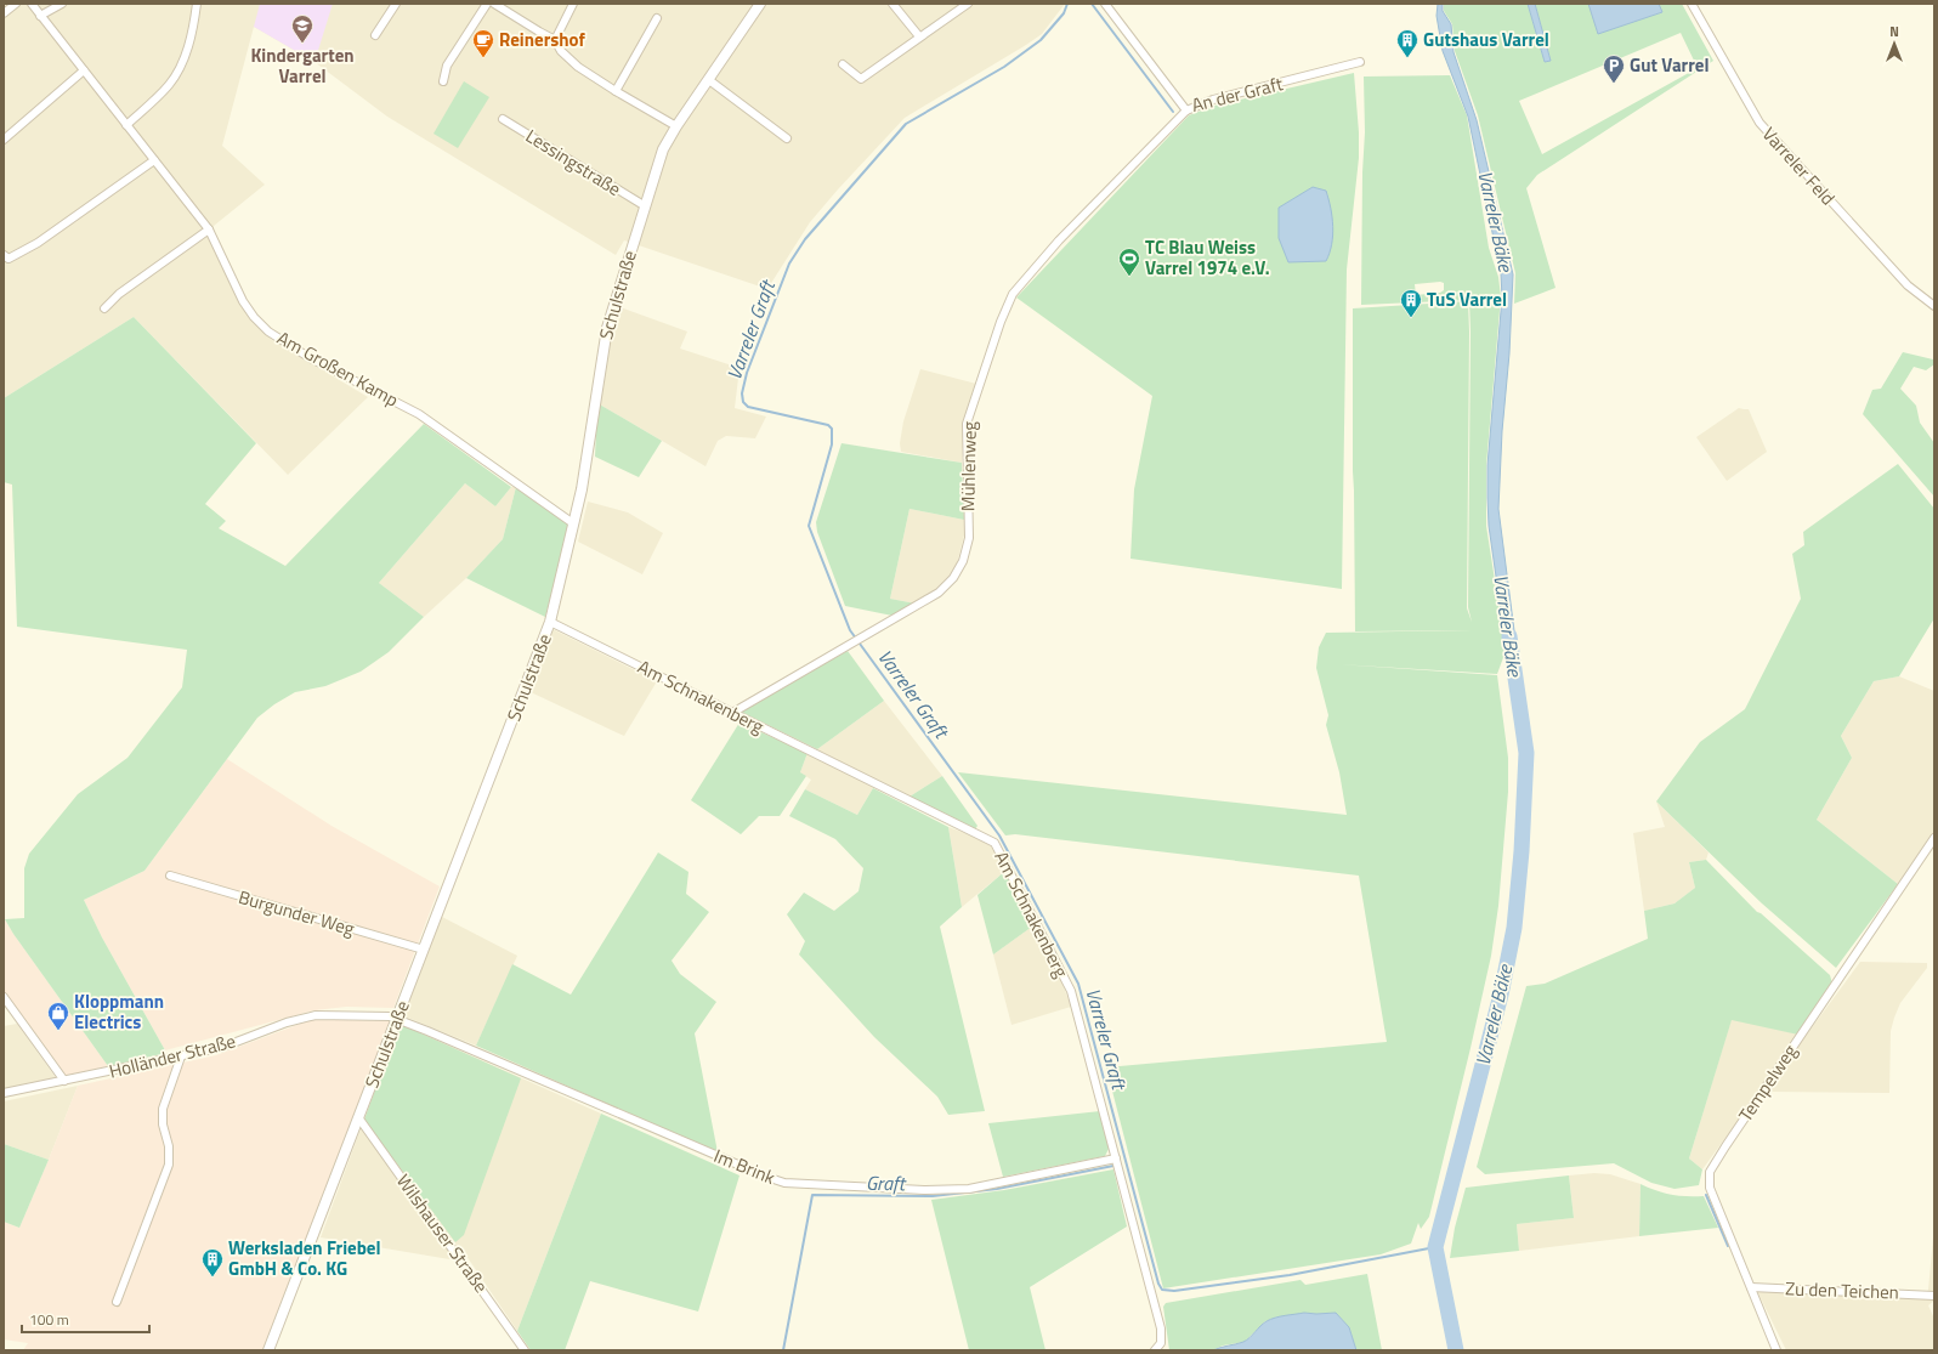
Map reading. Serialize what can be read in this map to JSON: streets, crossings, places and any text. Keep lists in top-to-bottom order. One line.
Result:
{"streets":{"street":["An der Graft","Lessingstraße","Varreler Feld","Schulstraße","Am Großen Kamp","Mühlenweg","Am Schnakenberg","Burgunder Weg","Holländer Straße","Tempelweg","Im Brink","Wilshauser Straße","Zu den Teichen"]},"crossings":[["An der Graft","Mühlenweg"],["Lessingstraße","Schulstraße"],["Schulstraße","Am Großen Kamp"],["Schulstraße","Am Schnakenberg"],["Schulstraße","Burgunder Weg"],["Schulstraße","Holländer Straße"],["Schulstraße","Im Brink"],["Schulstraße","Wilshauser Straße"],["Mühlenweg","Am Schnakenberg"],["Am Schnakenberg","Im Brink"],["Holländer Straße","Im Brink"],["Tempelweg","Zu den Teichen"]],"water":["Varreler Bäke","Varreler Graft","Graft"],"places":{"school or university":["Kindergarten Varrel"],"cafe":["Reinershof"],"building":["Gutshaus Varrel","TuS Varrel","Werksladen Friebel GmbH & Co. KG"],"parking":["Gut Varrel"],"sports":["TC Blau Weiss Varrel 1974 e.V."],"shop":["Kloppmann Electrics"]},"scale_bar":"100 m","north":"top"}
